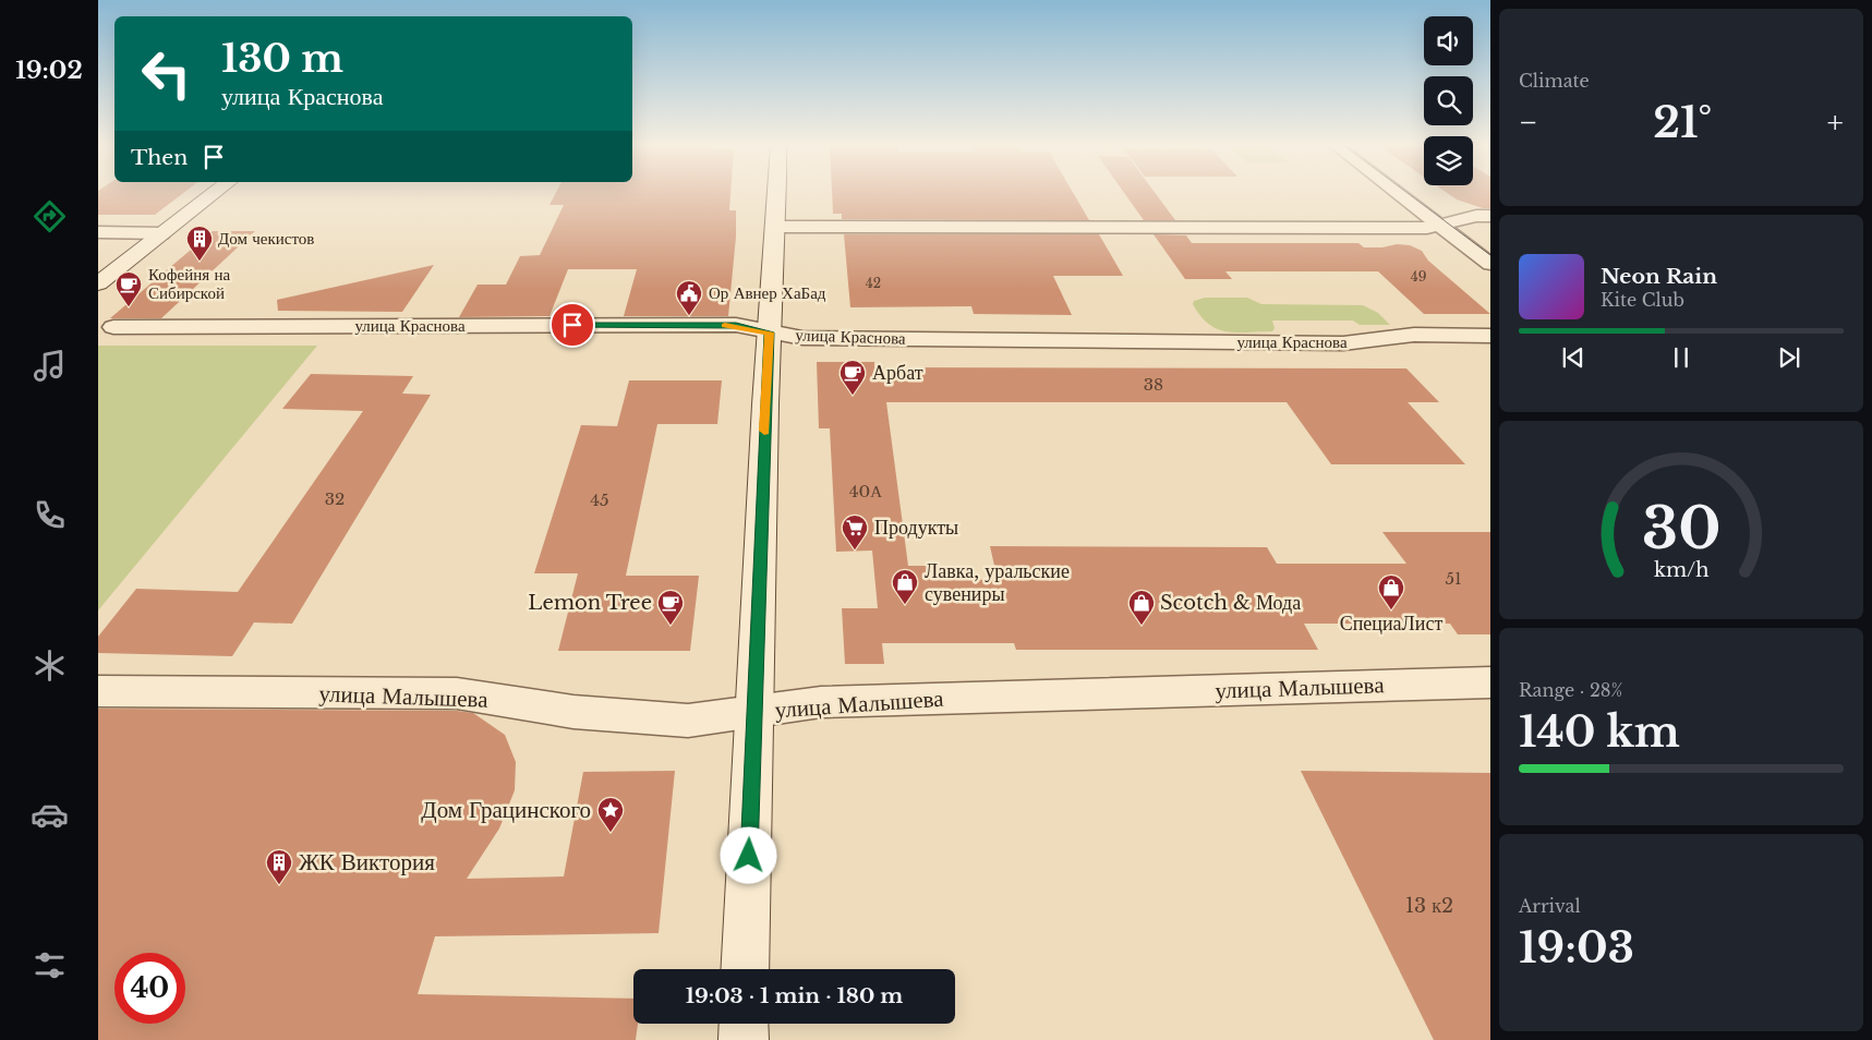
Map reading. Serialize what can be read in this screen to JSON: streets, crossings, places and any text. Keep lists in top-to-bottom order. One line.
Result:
{"streets":{"street":["улица Краснова","улица Малышева"]},"places":{"building":["Дом чекистов","ЖК Виктория"],"cafe":["Кофейня на Сибирской","Арбат","Lemon Tree"],"public building":["Ор Авнер ХаБад"],"supermarket":["Продукты"],"shop":["Лавка, уральские сувениры","СпециаЛист","Scotch & Мода"],"place":["Дом Грацинского"]},"house_numbers":["49","42","38","40А","32","45","51","13 к2"],"page":{"tabs":"19:02","tile":["Climate",["Range · 28%","140 km"],["Arrival","19:03"]],"turn":["130 m","улица Краснова"],"heat":["−","21°","+"],"then":"Then","song":["Neon Rain","Kite Club"],"limit":"40","trip":"19:03 · 1 min · 180 m","gauge":["30","km/h"]}}
